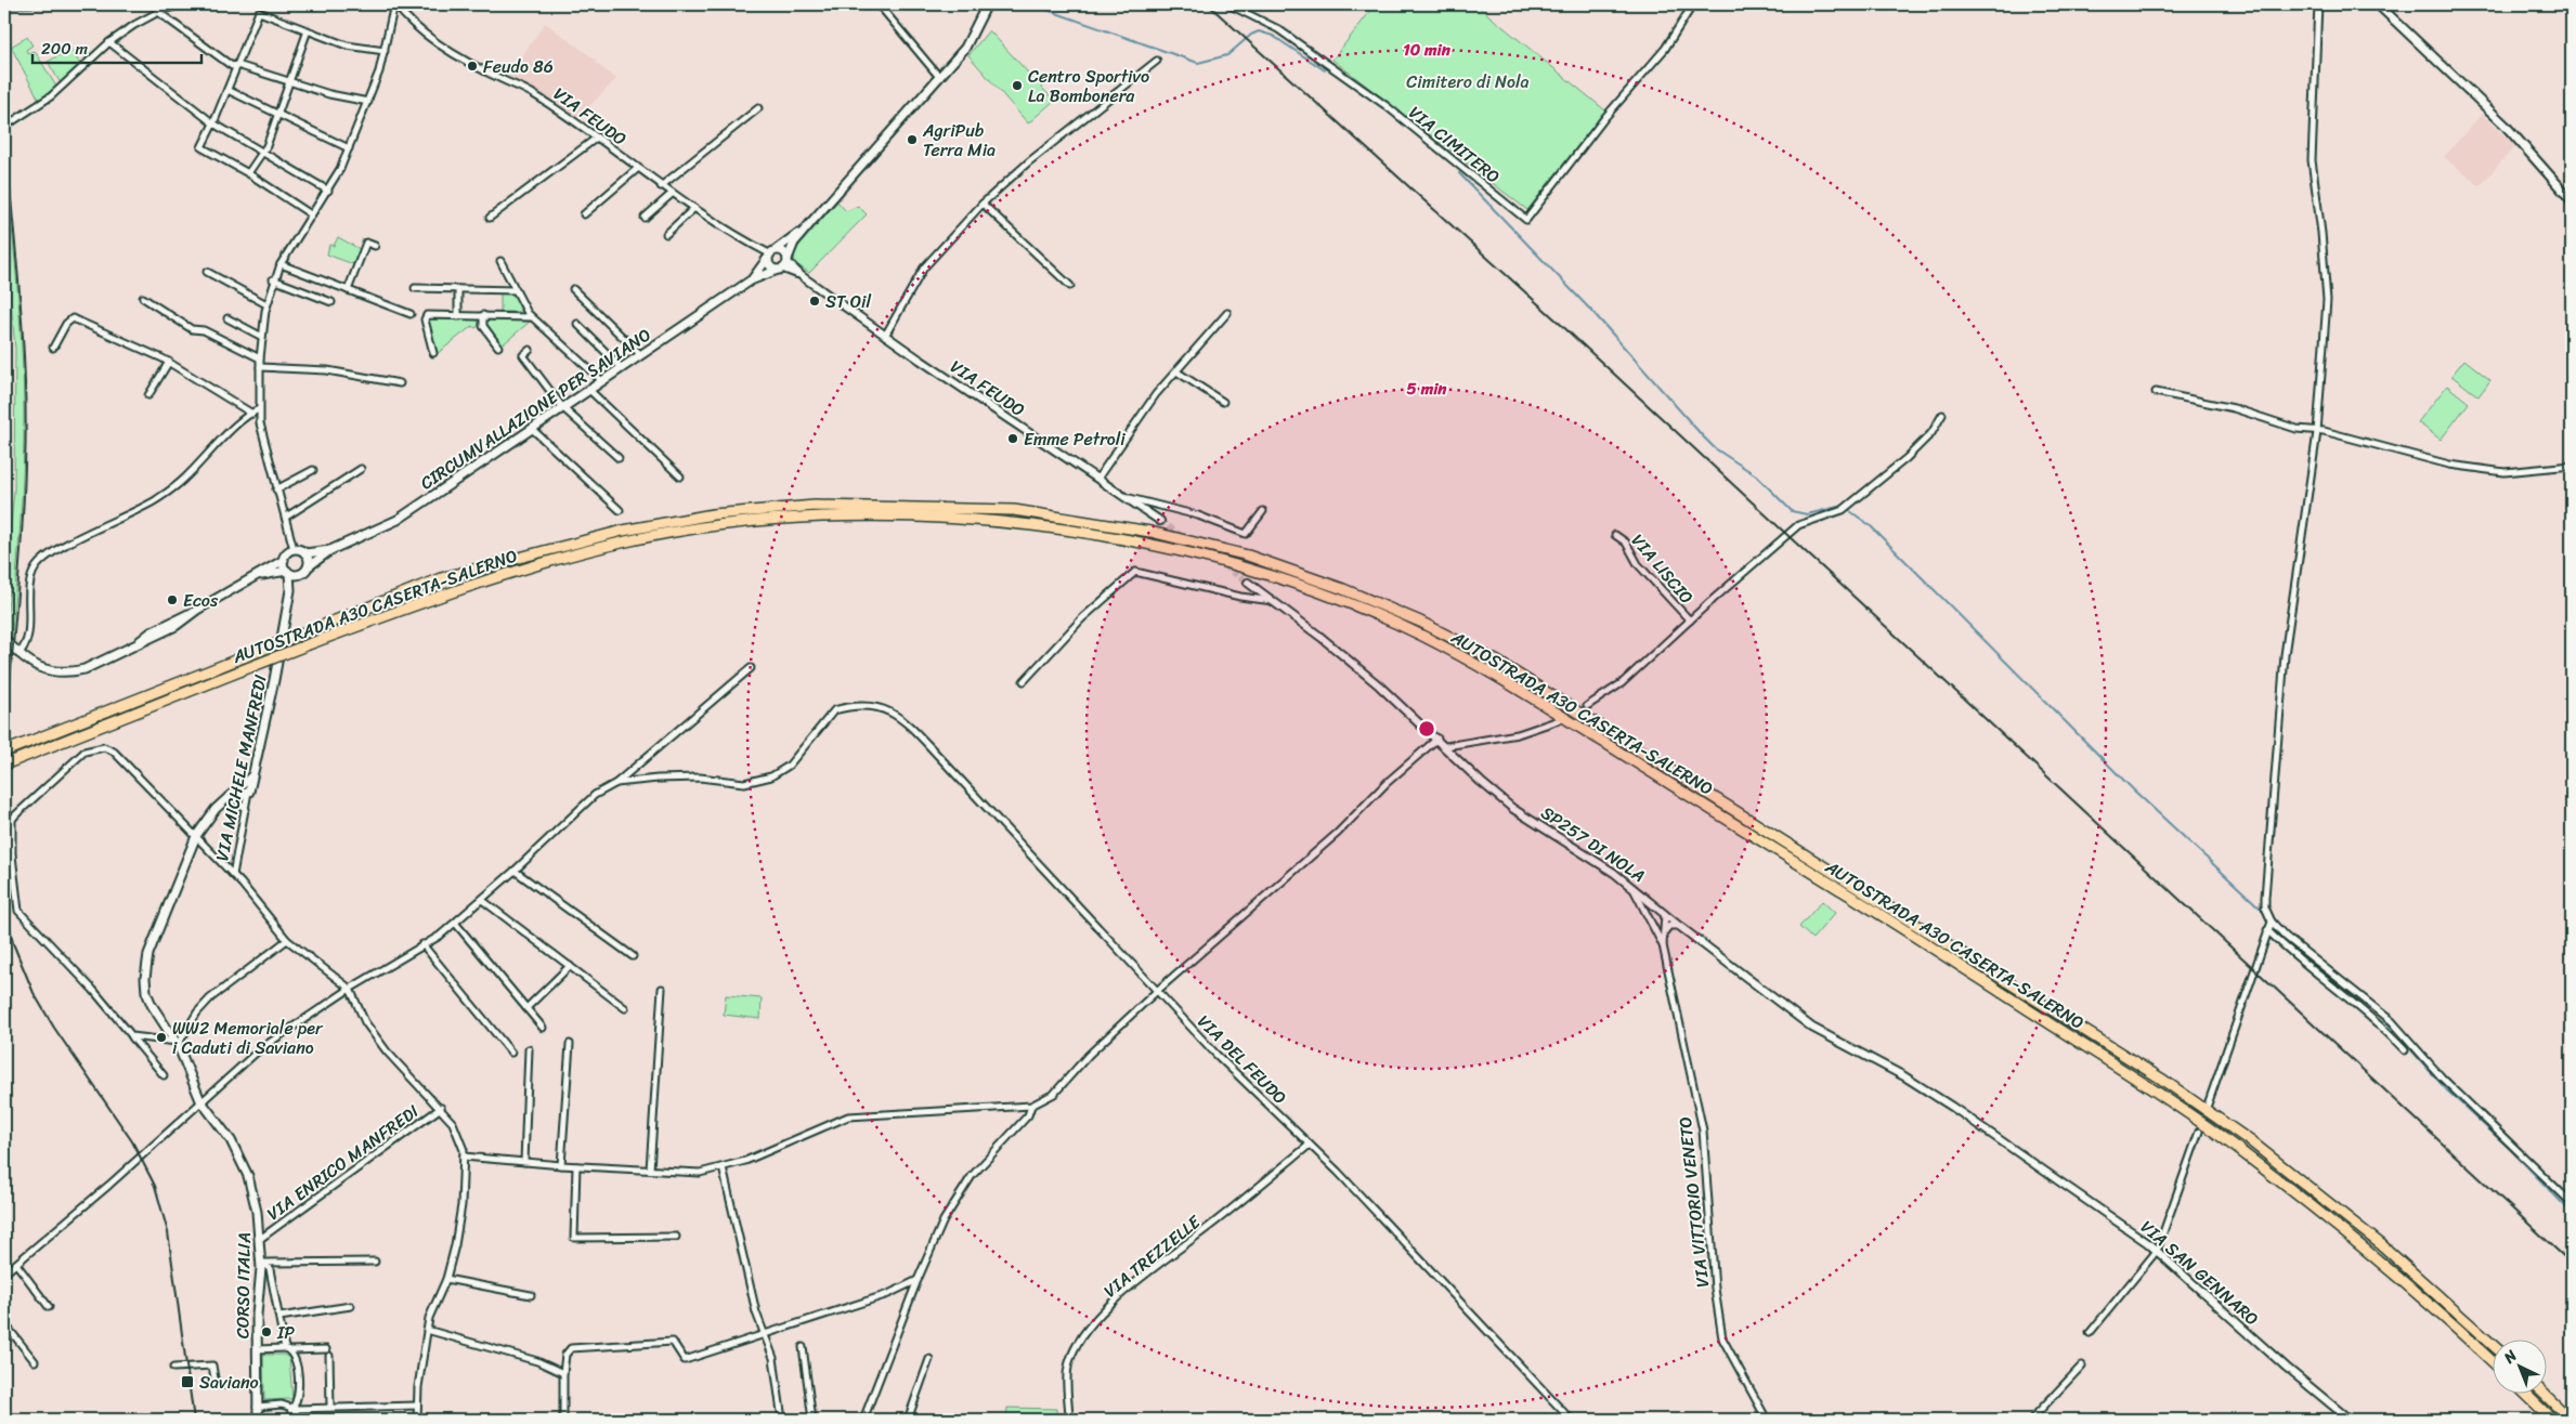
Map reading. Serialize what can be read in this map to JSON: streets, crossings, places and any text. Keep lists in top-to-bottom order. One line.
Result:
{"streets":{"highway":["AUTOSTRADA A30 CASERTA-SALERNO"],"main road":["CIRCUMVALLAZIONE PER SAVIANO","VIA MICHELE MANFREDI","CORSO ITALIA"],"street":["VIA FEUDO","VIA CIMITERO","VIA LISCIO","SP257 DI NOLA","VIA DEL FEUDO","VIA ENRICO MANFREDI","VIA VITTORIO VENETO","VIA TREZZELLE","VIA SAN GENNARO"]},"crossings":[["VIA FEUDO","CIRCUMVALLAZIONE PER SAVIANO"],["VIA MICHELE MANFREDI","CORSO ITALIA"],["SP257 DI NOLA","VIA VITTORIO VENETO"],["SP257 DI NOLA","VIA SAN GENNARO"],["VIA DEL FEUDO","VIA TREZZELLE"],["VIA ENRICO MANFREDI","CORSO ITALIA"]],"parks":["Cimitero di Nola"],"places":{"other":["Feudo 86","Centro Sportivo La Bombonera","AgriPub Terra Mia","ST Oil","Emme Petroli","Ecos","WW2 Memoriale per i Caduti di Saviano","IP"],"transit":["Saviano"]},"scale_bar":"200 m","north":"top left","rings":["10 min","5 min"]}
